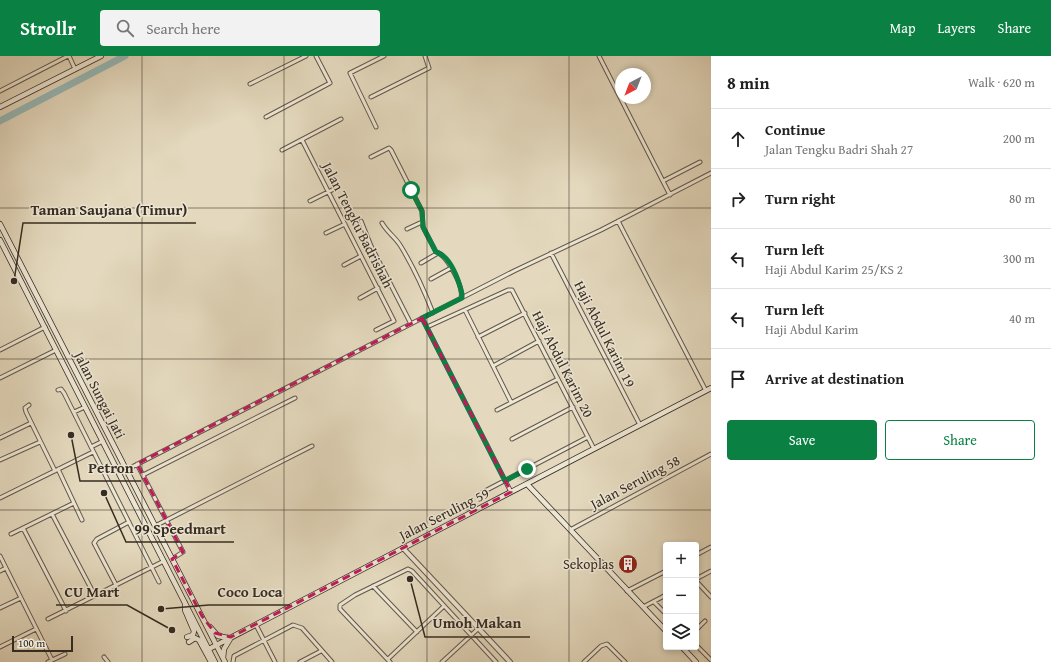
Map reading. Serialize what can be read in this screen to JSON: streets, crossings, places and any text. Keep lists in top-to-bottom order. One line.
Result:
{"streets":{"main road":["Jalan Sungai Jati","Jalan Seruling 59"],"street":["Jalan Tengku Badrishah","Haji Abdul Karim 19","Haji Abdul Karim 20","Jalan Seruling 58"]},"crossings":[["Haji Abdul Karim 19","Jalan Seruling 59"],["Haji Abdul Karim 20","Jalan Seruling 59"],["Jalan Sungai Jati","Jalan Seruling 59"]],"places":{"other":["Taman Saujana (Timur)","Petron","99 Speedmart","Umoh Makan","Coco Loca","CU Mart"],"building":["Sekoplas"]},"scale_bar":"100 m","north":"bottom left","page":{"header":"Strollr","search":"Search here","nav":["Map","Layers","Share"],"heading":["8 min","Walk · 620 m"],"list":[["Continue","Jalan Tengku Badri Shah 27","200 m"],["Turn right","80 m"],["Turn left","Haji Abdul Karim 25/KS 2","300 m"],["Turn left","Haji Abdul Karim","40 m"],"Arrive at destination"],"buttons":["Save","Share"],"map_buttons":["+","−"],"scale":"100 m"}}
